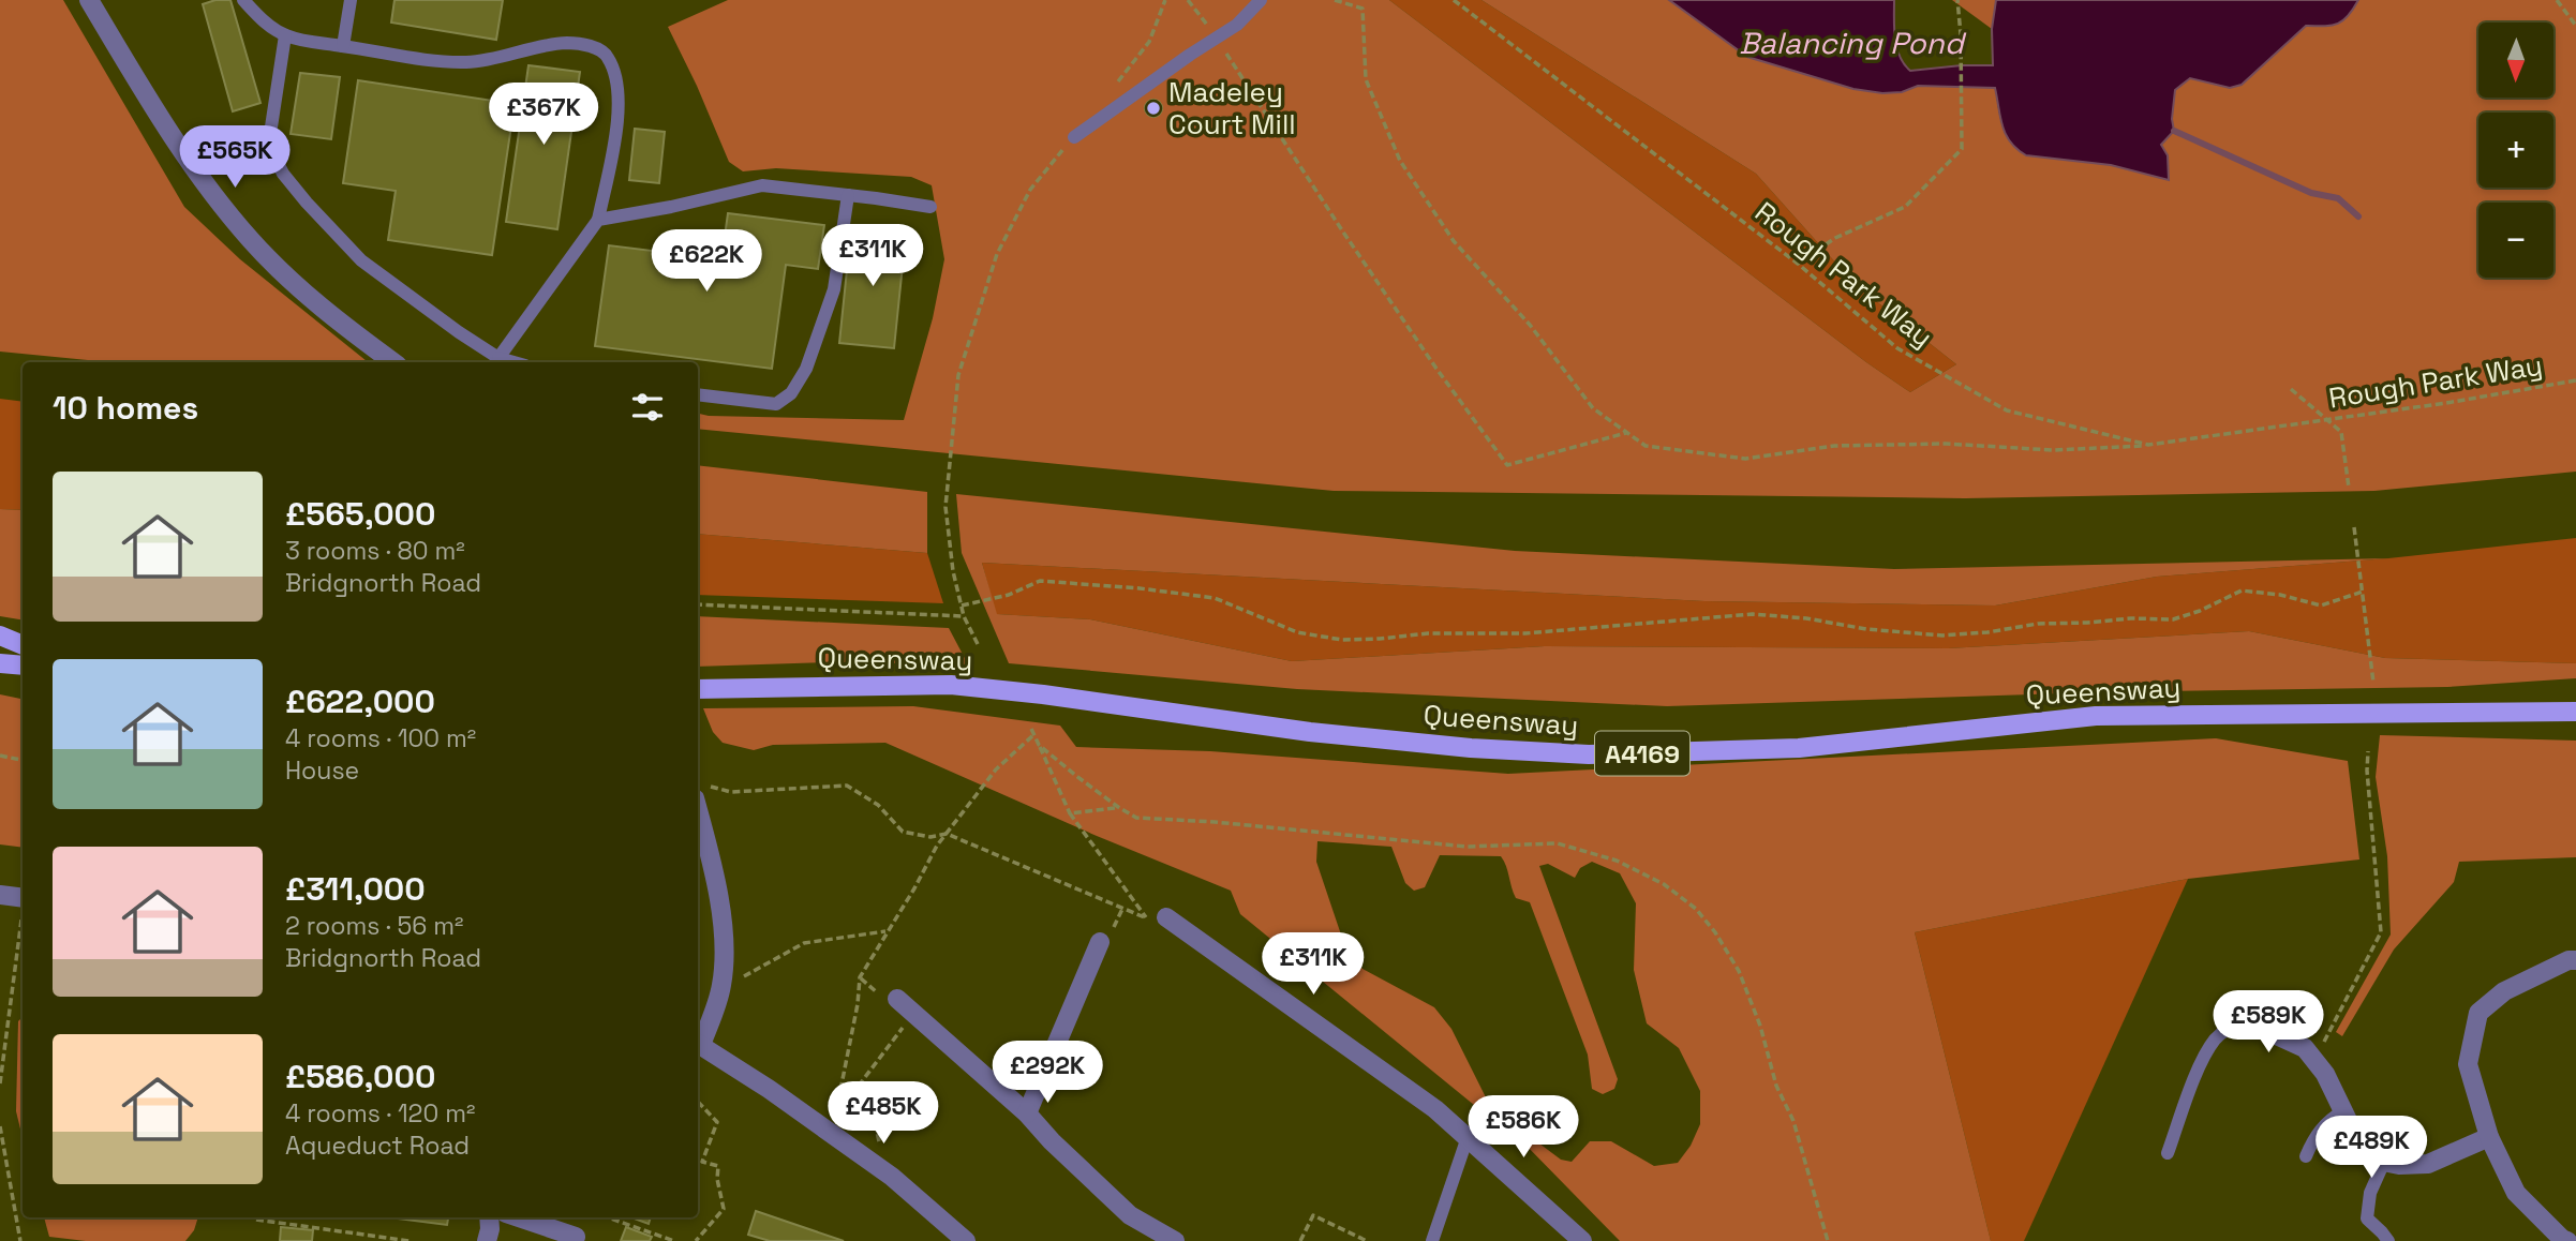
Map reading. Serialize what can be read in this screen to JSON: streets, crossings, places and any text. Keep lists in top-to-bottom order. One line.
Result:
{"streets":{"main road":["Queensway","A4169"],"path":["Rough Park Way"]},"water":["Balancing Pond"],"places":["Madeley Court Mill"],"north":"bottom","page":{"map_buttons":["+","−"],"price":["£367K","£565K","£311K","£622K","£311K","£589K","£292K","£485K","£586K","£489K"],"heading":"10 homes","list":[{"name":"£565,000","note":"3 rooms · 80 m² · Bridgnorth Road"},{"name":"£622,000","note":"4 rooms · 100 m² · House"},{"name":"£311,000","note":"2 rooms · 56 m² · Bridgnorth Road"},{"name":"£586,000","note":"4 rooms · 120 m² · Aqueduct Road"}]}}
